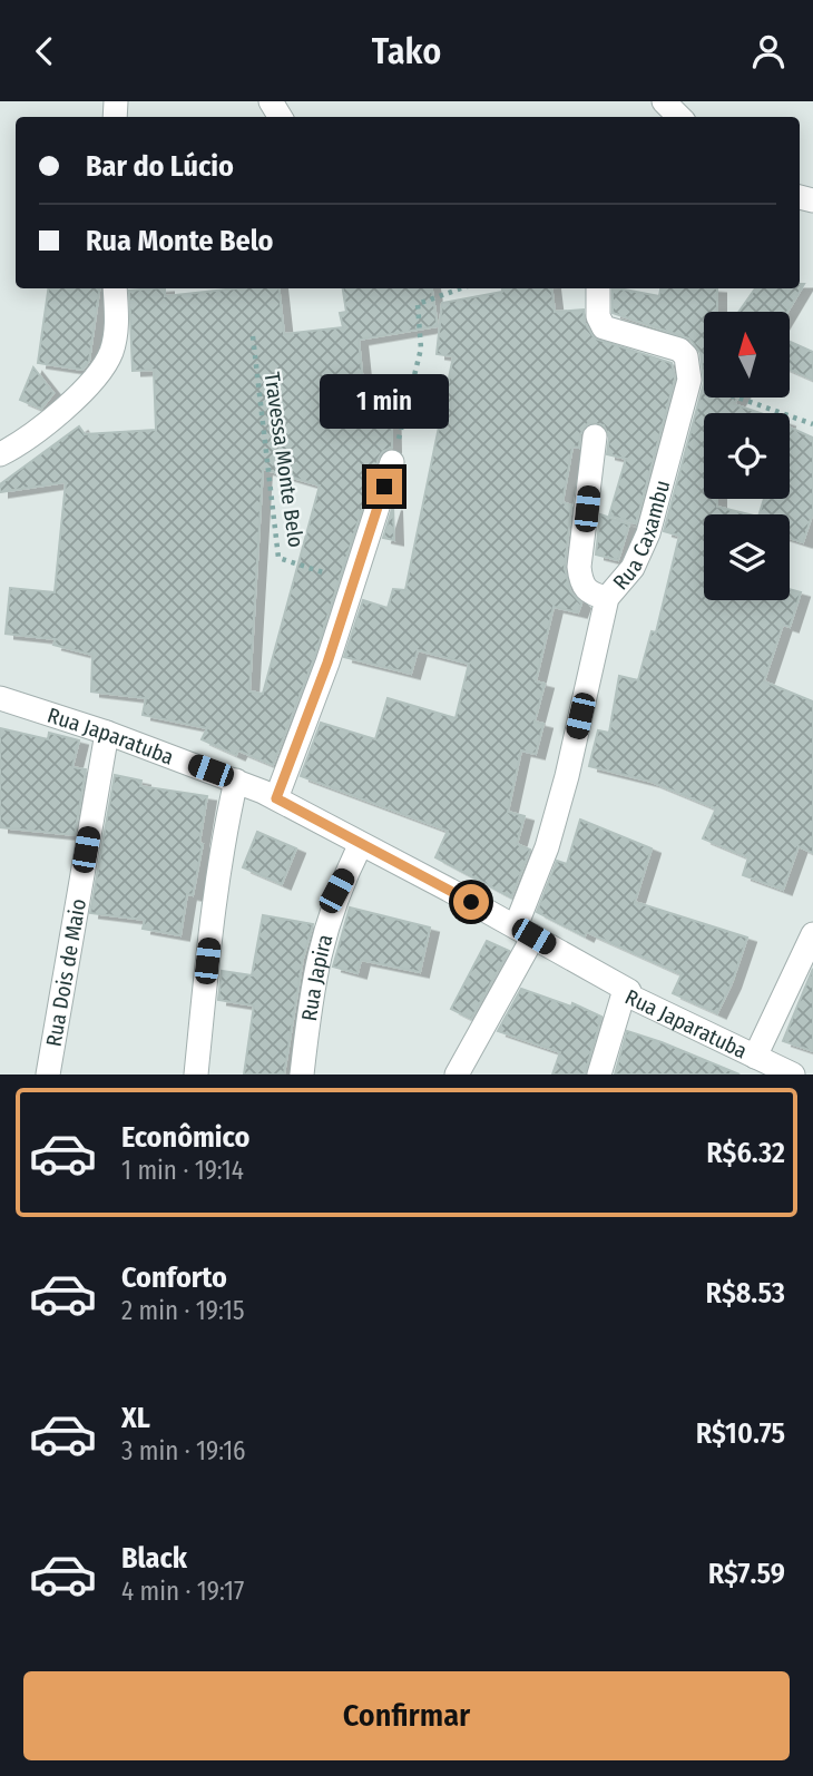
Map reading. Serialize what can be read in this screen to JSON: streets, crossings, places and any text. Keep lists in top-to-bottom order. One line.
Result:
{"streets":{"street":["Rua Caxambu","Rua Japaratuba","Rua Dois de Maio","Rua Japira"],"path":["Travessa Monte Belo"]},"crossings":[["Rua Caxambu","Rua Japaratuba"],["Rua Japaratuba","Rua Dois de Maio"],["Rua Japaratuba","Rua Japira"]],"north":"top","page":{"header":"Tako","banner":["Bar do Lúcio","Rua Monte Belo"],"bubble":"1 min","list":[{"name":"Econômico","note":"1 min · 19:14","value":"R$6.32"},{"name":"Conforto","note":"2 min · 19:15","value":"R$8.53"},{"name":"XL","note":"3 min · 19:16","value":"R$10.75"},{"name":"Black","note":"4 min · 19:17","value":"R$7.59"}],"buttons":"Confirmar"}}
